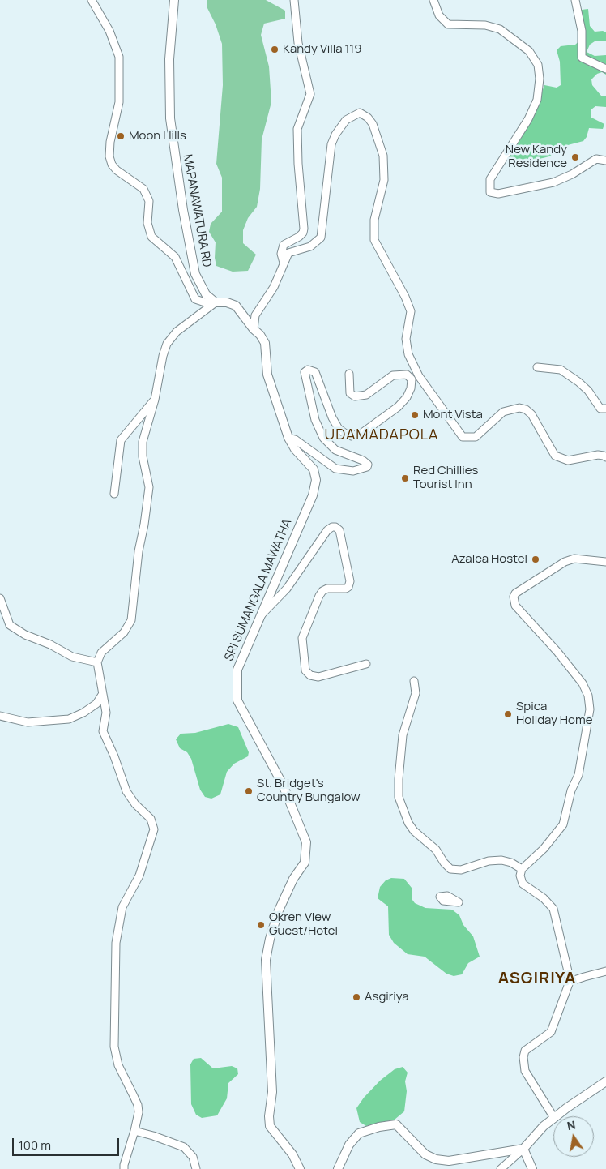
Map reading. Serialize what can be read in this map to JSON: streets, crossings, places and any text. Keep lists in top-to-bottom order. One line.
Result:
{"streets":{"street":["MAPANAWATURA RD","SRI SUMANGALA MAWATHA"]},"districts":["UDAMADAPOLA","ASGIRIYA"],"places":["Kandy Villa 119","Moon Hills","New Kandy Residence","Mont Vista","Red Chillies Tourist Inn","Azalea Hostel","Spica Holiday Home","St. Bridget's Country Bungalow","Okren View Guest/Hotel","Asgiriya"],"scale_bar":"100 m","north":"top"}
